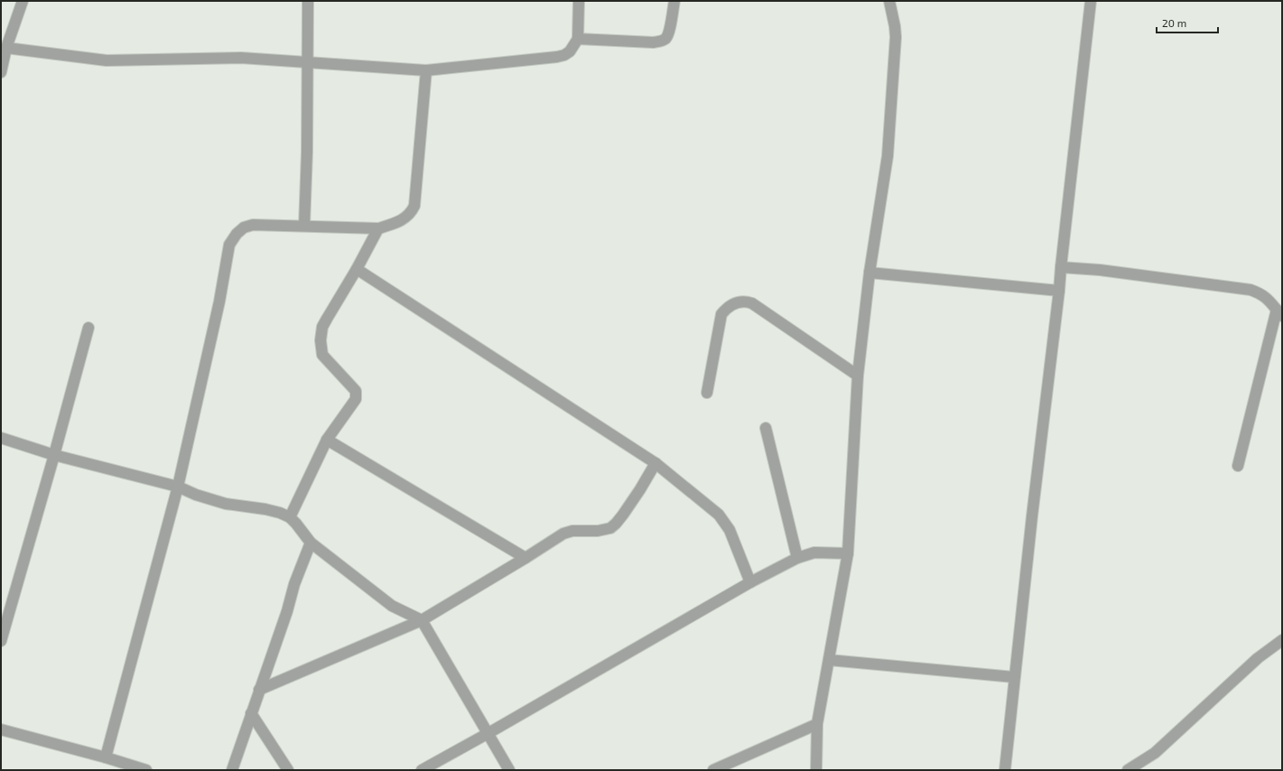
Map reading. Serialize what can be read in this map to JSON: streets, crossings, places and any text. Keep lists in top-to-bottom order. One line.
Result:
{"scale_bar":"20 m"}
